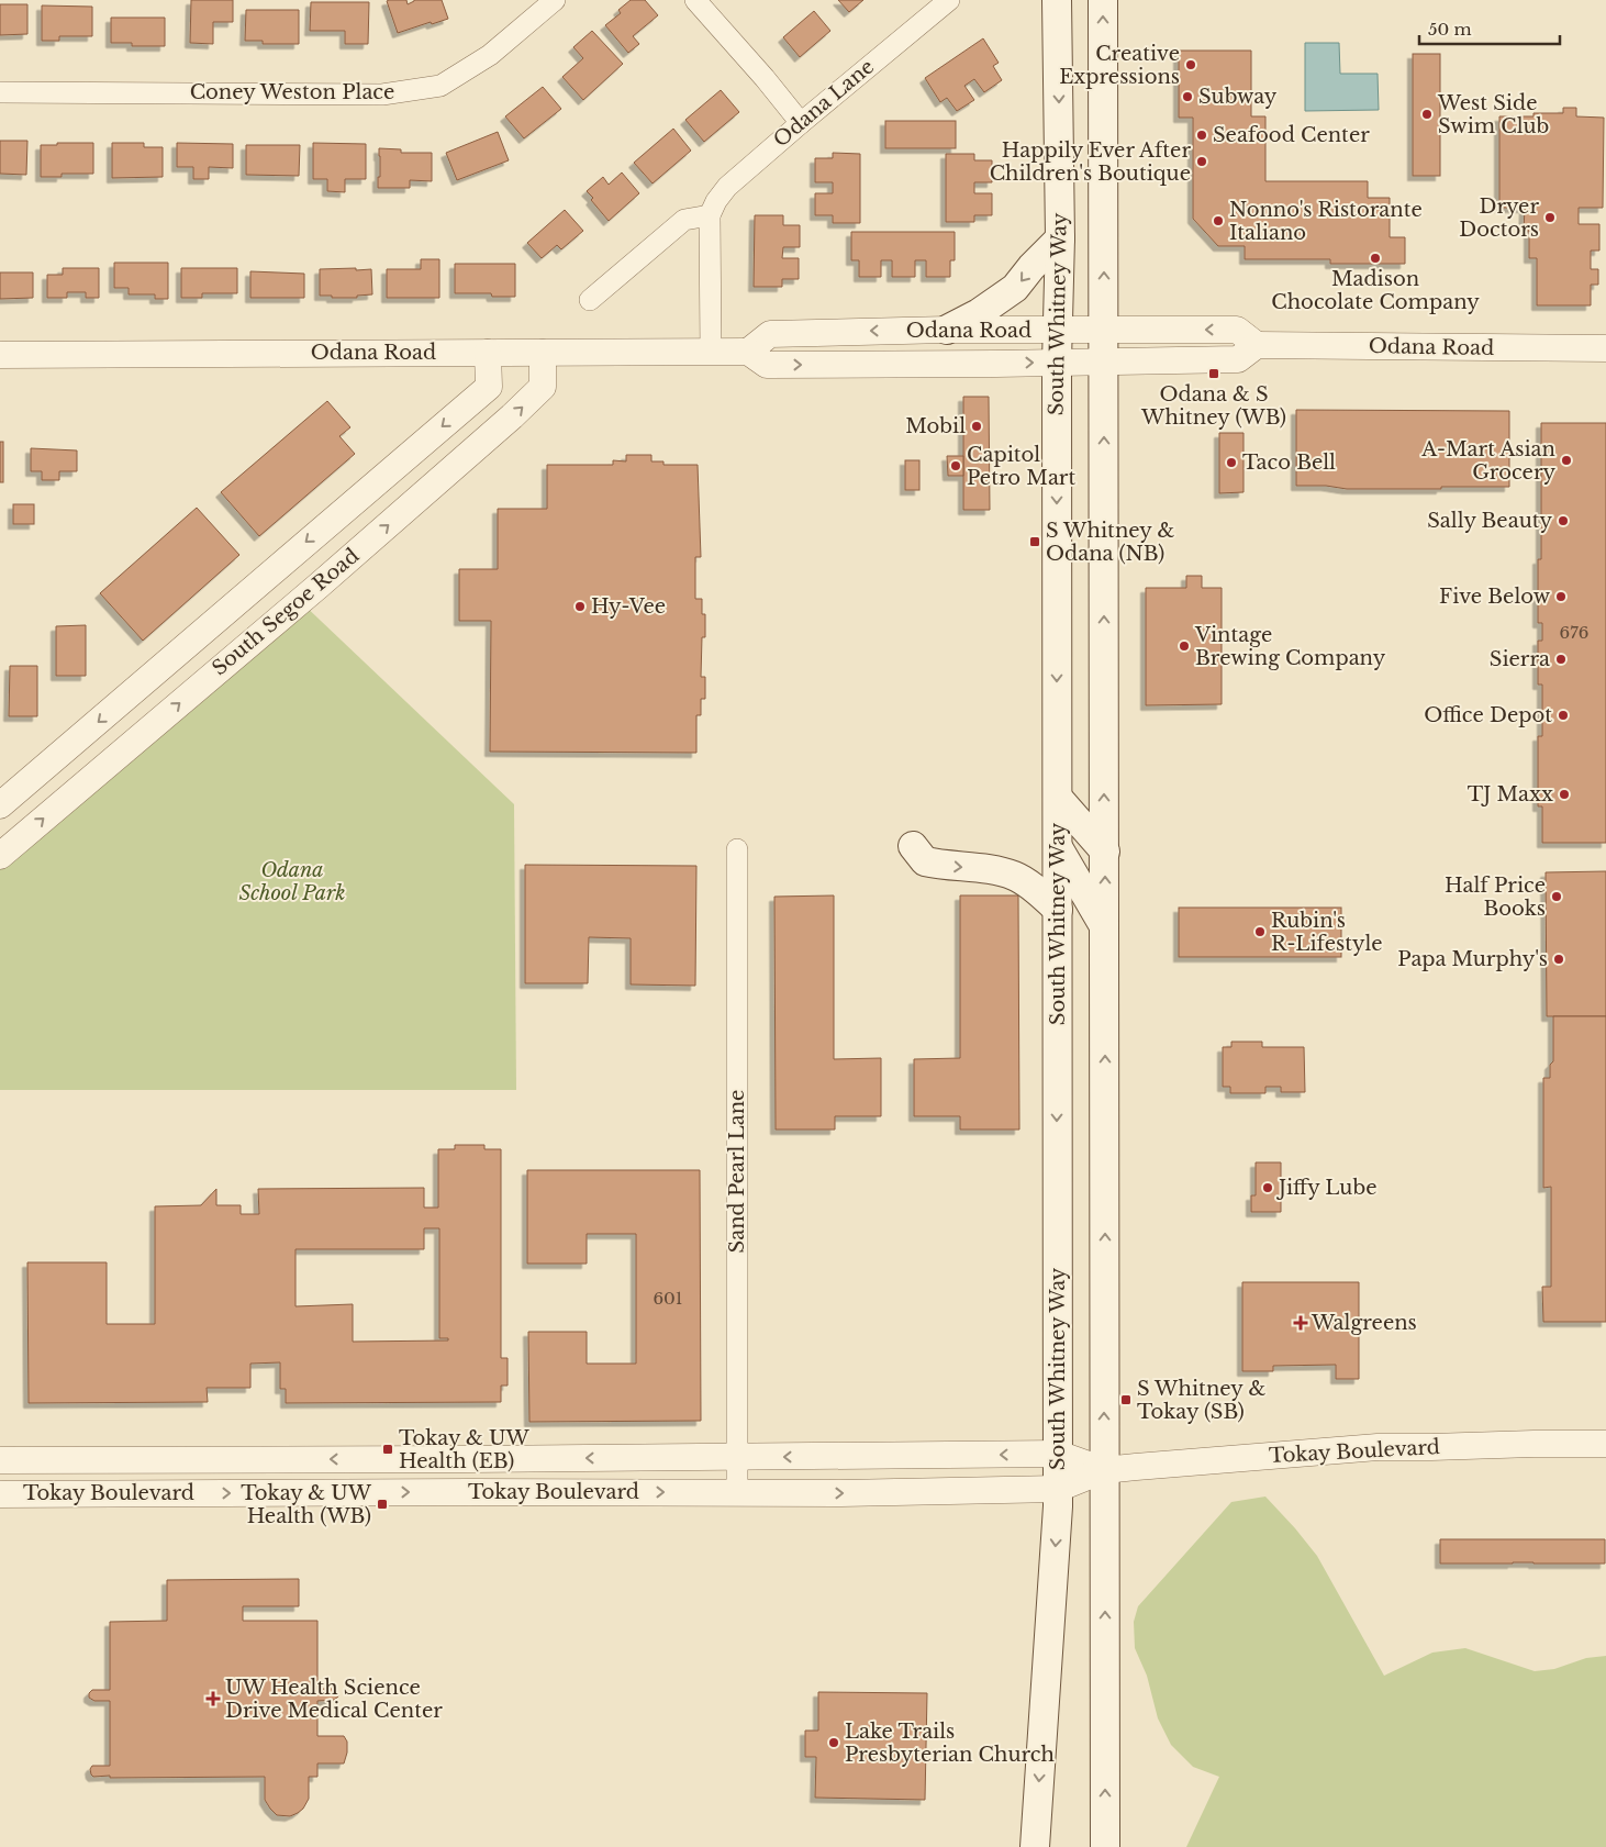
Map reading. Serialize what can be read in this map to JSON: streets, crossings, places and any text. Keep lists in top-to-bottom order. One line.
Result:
{"streets":{"main road":["South Whitney Way"],"street":["Coney Weston Place","Odana Lane","Odana Road","South Segoe Road","Sand Pearl Lane","Tokay Boulevard"]},"crossings":[["South Whitney Way","Odana Road"],["South Whitney Way","Tokay Boulevard"],["Odana Road","South Segoe Road"],["Sand Pearl Lane","Tokay Boulevard"]],"parks":["Odana School Park"],"places":{"other":["Creative Expressions","Subway","West Side Swim Club","Seafood Center","Happily Ever After Children's Boutique","Dryer Doctors","Nonno's Ristorante Italiano","Madison Chocolate Company","Mobil","A-Mart Asian Grocery","Taco Bell","Capitol Petro Mart","Sally Beauty","Five Below","Hy-Vee","Vintage Brewing Company","Sierra","Office Depot","TJ Maxx","Half Price Books","Rubin's R-Lifestyle","Papa Murphy's","Jiffy Lube","Lake Trails Presbyterian Church"],"transit":["Odana & S Whitney (WB)","S Whitney & Odana (NB)","S Whitney & Tokay (SB)","Tokay & UW Health (EB)","Tokay & UW Health (WB)"],"health":["Walgreens","UW Health Science Drive Medical Center"]},"house_numbers":["676","601"],"scale_bar":"50 m"}
